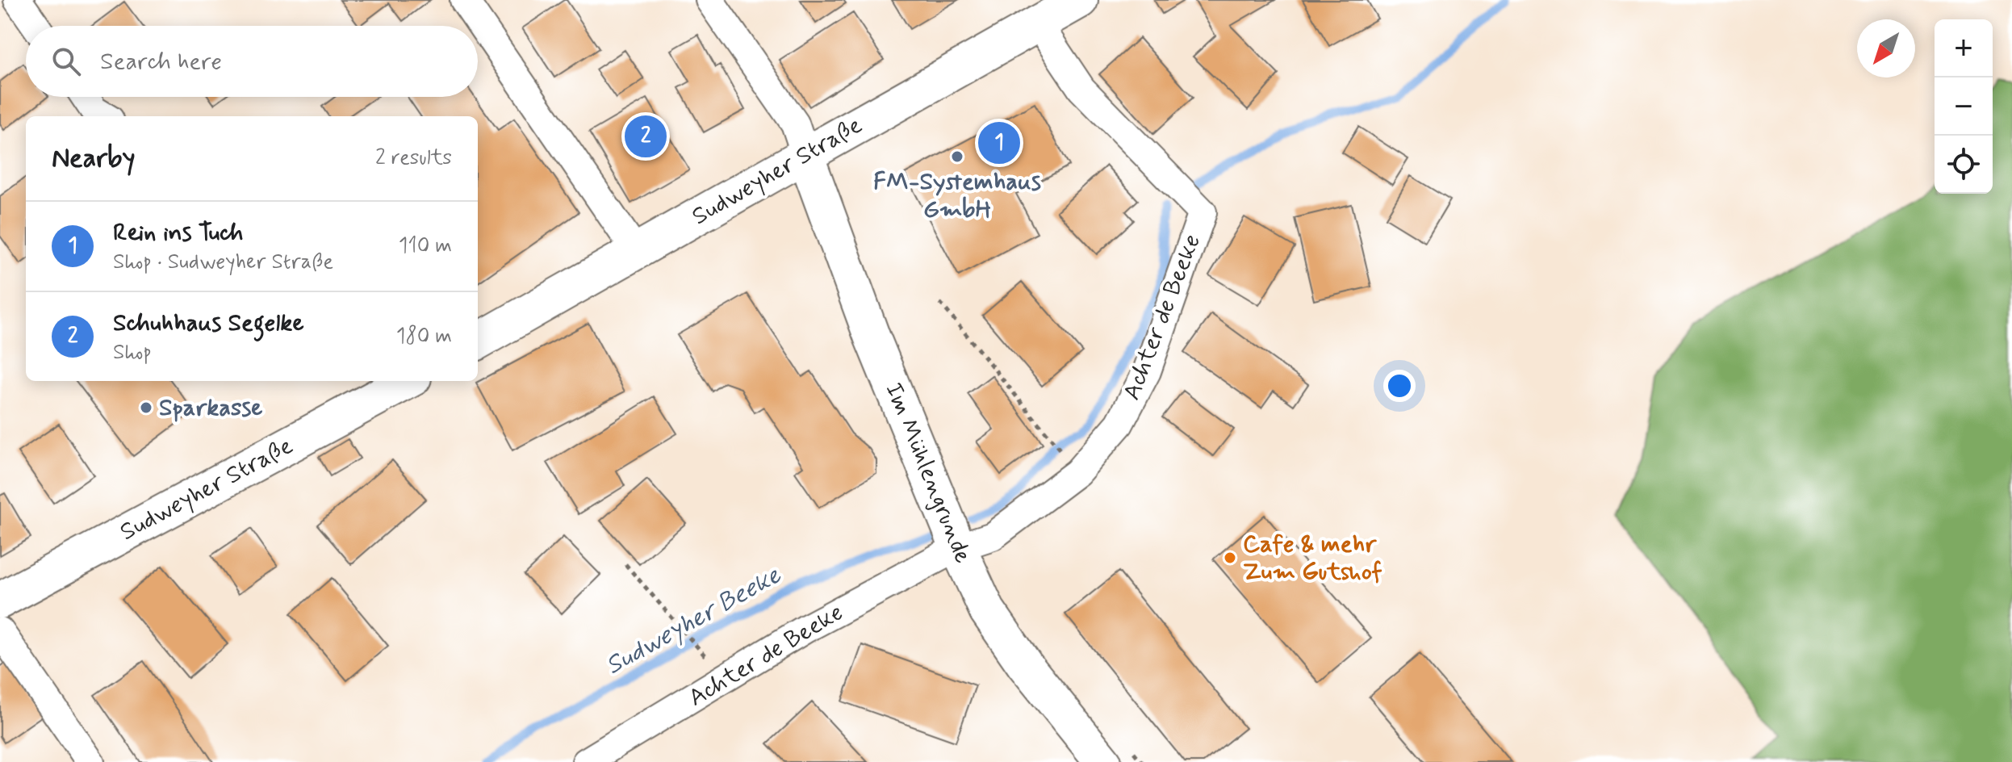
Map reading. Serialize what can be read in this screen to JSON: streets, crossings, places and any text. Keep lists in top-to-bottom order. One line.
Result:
{"streets":{"main road":["Sudweyher Straße","Im Mühlengrunde"],"street":["Achter de Beeke"]},"crossings":[["Sudweyher Straße","Achter de Beeke"],["Sudweyher Straße","Im Mühlengrunde"],["Achter de Beeke","Im Mühlengrunde"]],"water":["Sudweyher Beeke"],"places":["FM-Systemhaus GmbH","Sparkasse","Cafe & mehr Zum Gutshof"],"north":"bottom left","page":{"map_buttons":["+","−"],"search":"Search here","pins":["2","1"],"heading":["Nearby","2 results"],"list":[{"mark":"1","name":"Rein ins Tuch","note":"Shop · Sudweyher Straße","value":"110 m"},{"mark":"2","name":"Schuhhaus Segelke","note":"Shop","value":"180 m"}]}}
